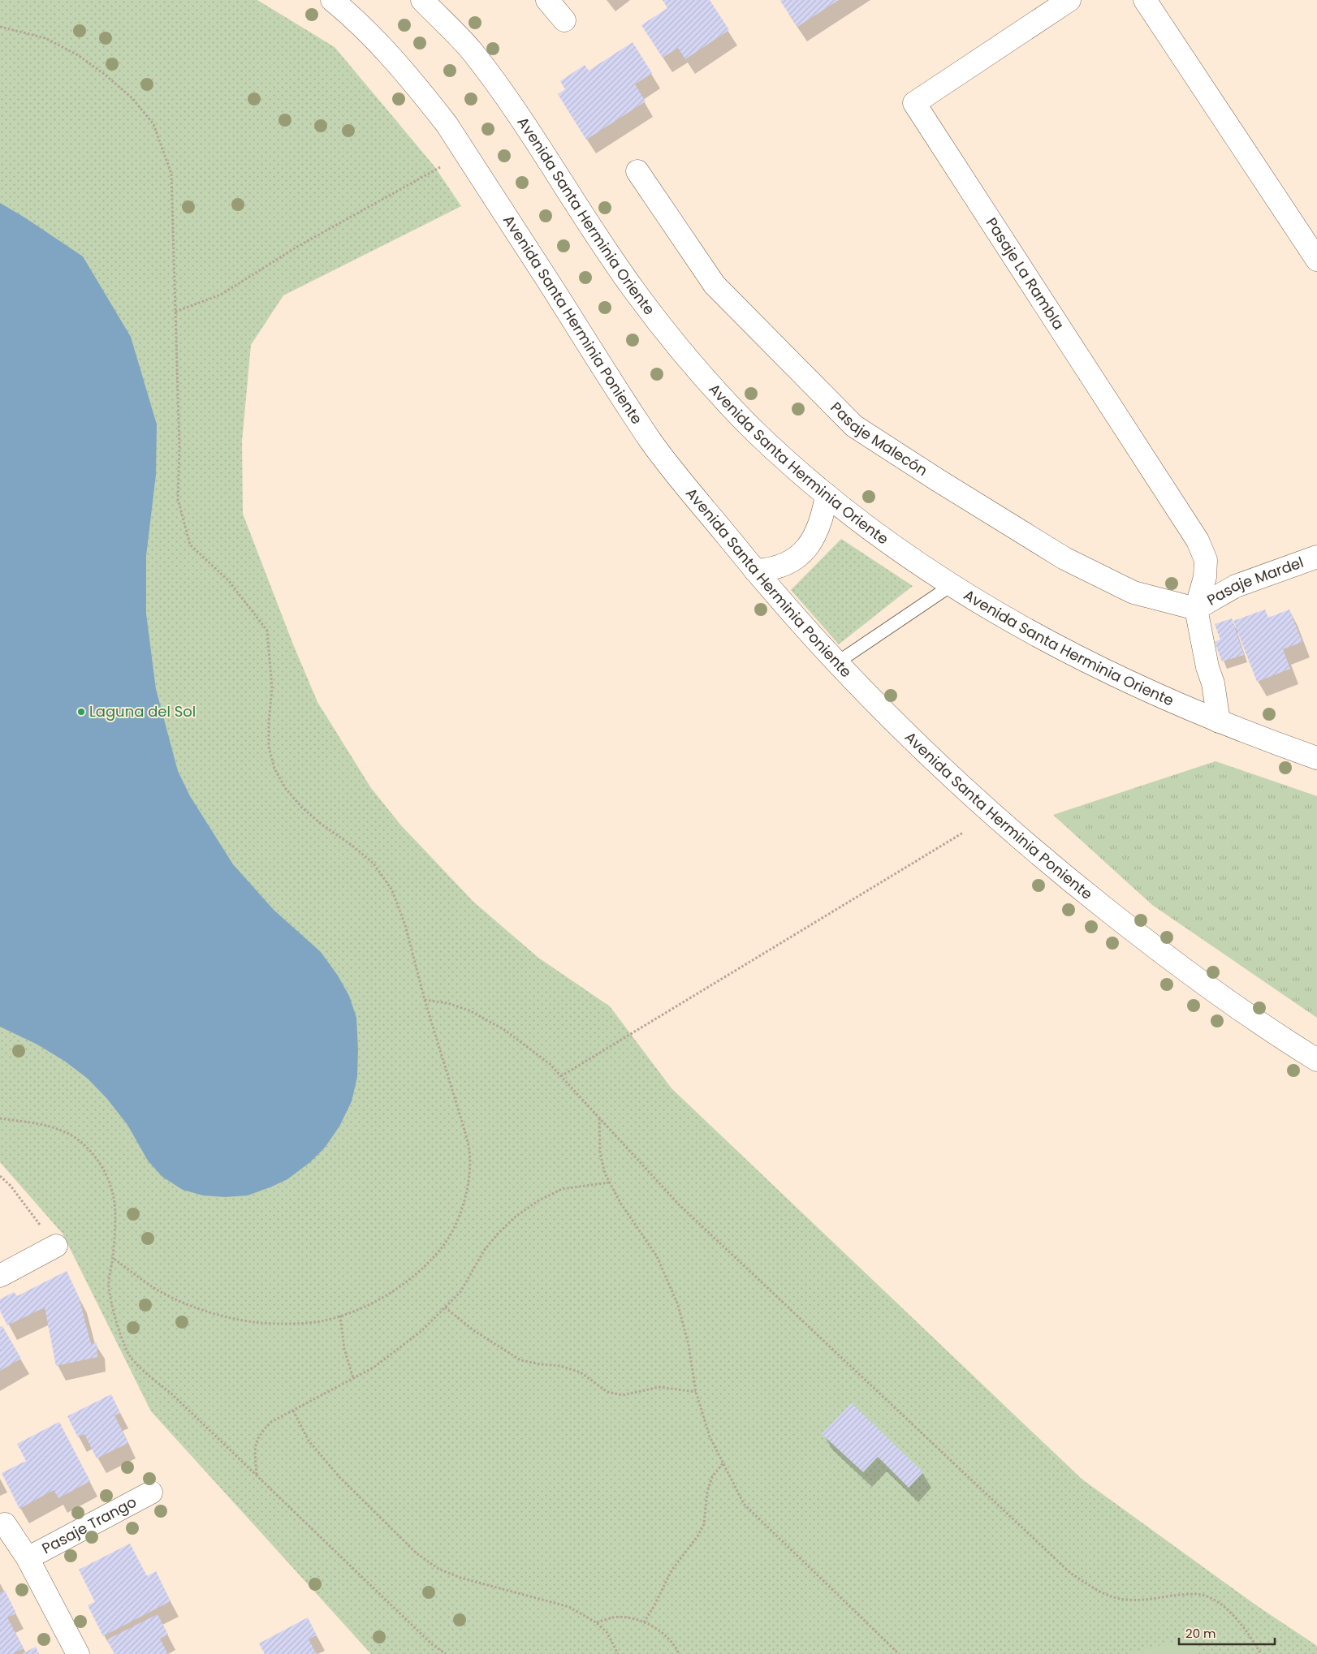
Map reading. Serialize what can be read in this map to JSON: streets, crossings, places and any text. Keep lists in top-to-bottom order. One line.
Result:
{"streets":{"street":["Avenida Santa Herminia Oriente","Pasaje La Rambla","Avenida Santa Herminia Poniente","Pasaje Malecón","Pasaje Mardel","Pasaje Trango"]},"crossings":[["Pasaje La Rambla","Pasaje Malecón"],["Pasaje La Rambla","Pasaje Mardel"],["Pasaje Malecón","Pasaje Mardel"]],"places":["Laguna del Sol"],"scale_bar":"20 m"}
